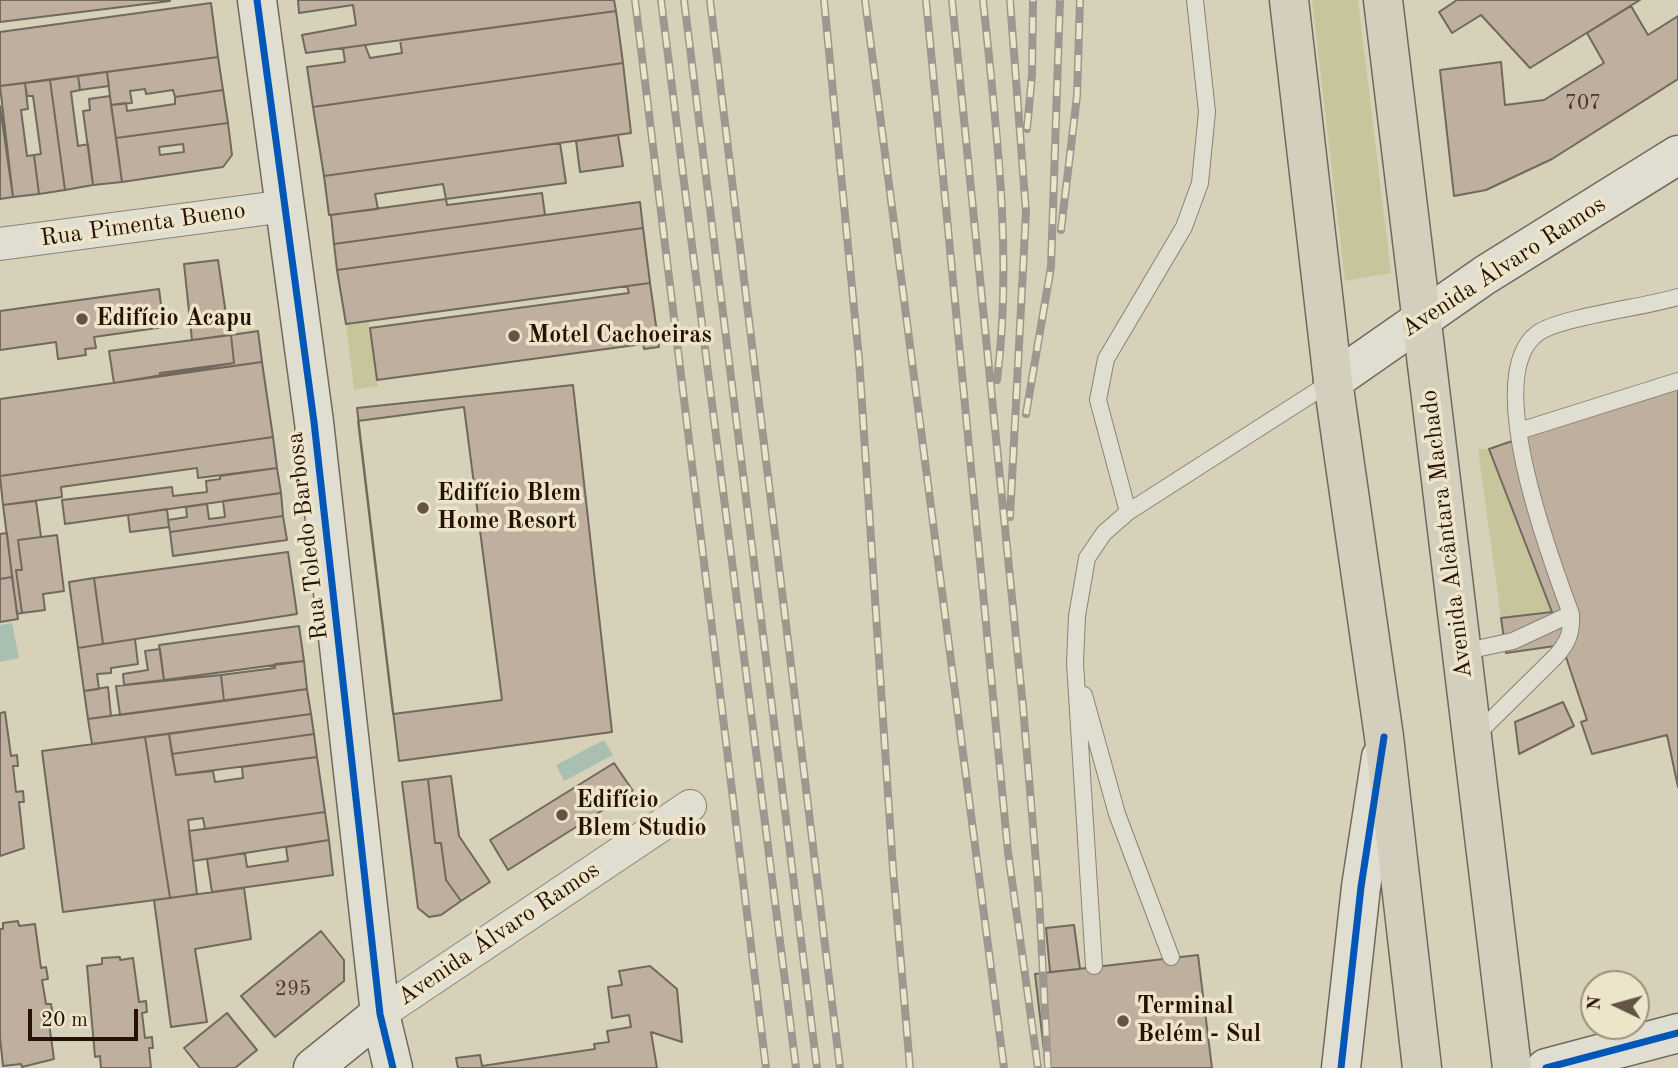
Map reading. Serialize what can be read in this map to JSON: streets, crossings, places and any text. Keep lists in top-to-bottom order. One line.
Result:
{"streets":{"highway":["Avenida Alcântara Machado"],"street":["Rua Pimenta Bueno","Avenida Álvaro Ramos","Rua Toledo Barbosa"]},"crossings":[["Rua Pimenta Bueno","Rua Toledo Barbosa"],["Avenida Álvaro Ramos","Avenida Alcântara Machado"],["Avenida Álvaro Ramos","Rua Toledo Barbosa"]],"places":["Edifício Acapu","Motel Cachoeiras","Edifício Blem Home Resort","Edifício Blem Studio","Terminal Belém - Sul"],"house_numbers":["707","295"],"scale_bar":"20 m","north":"left"}
